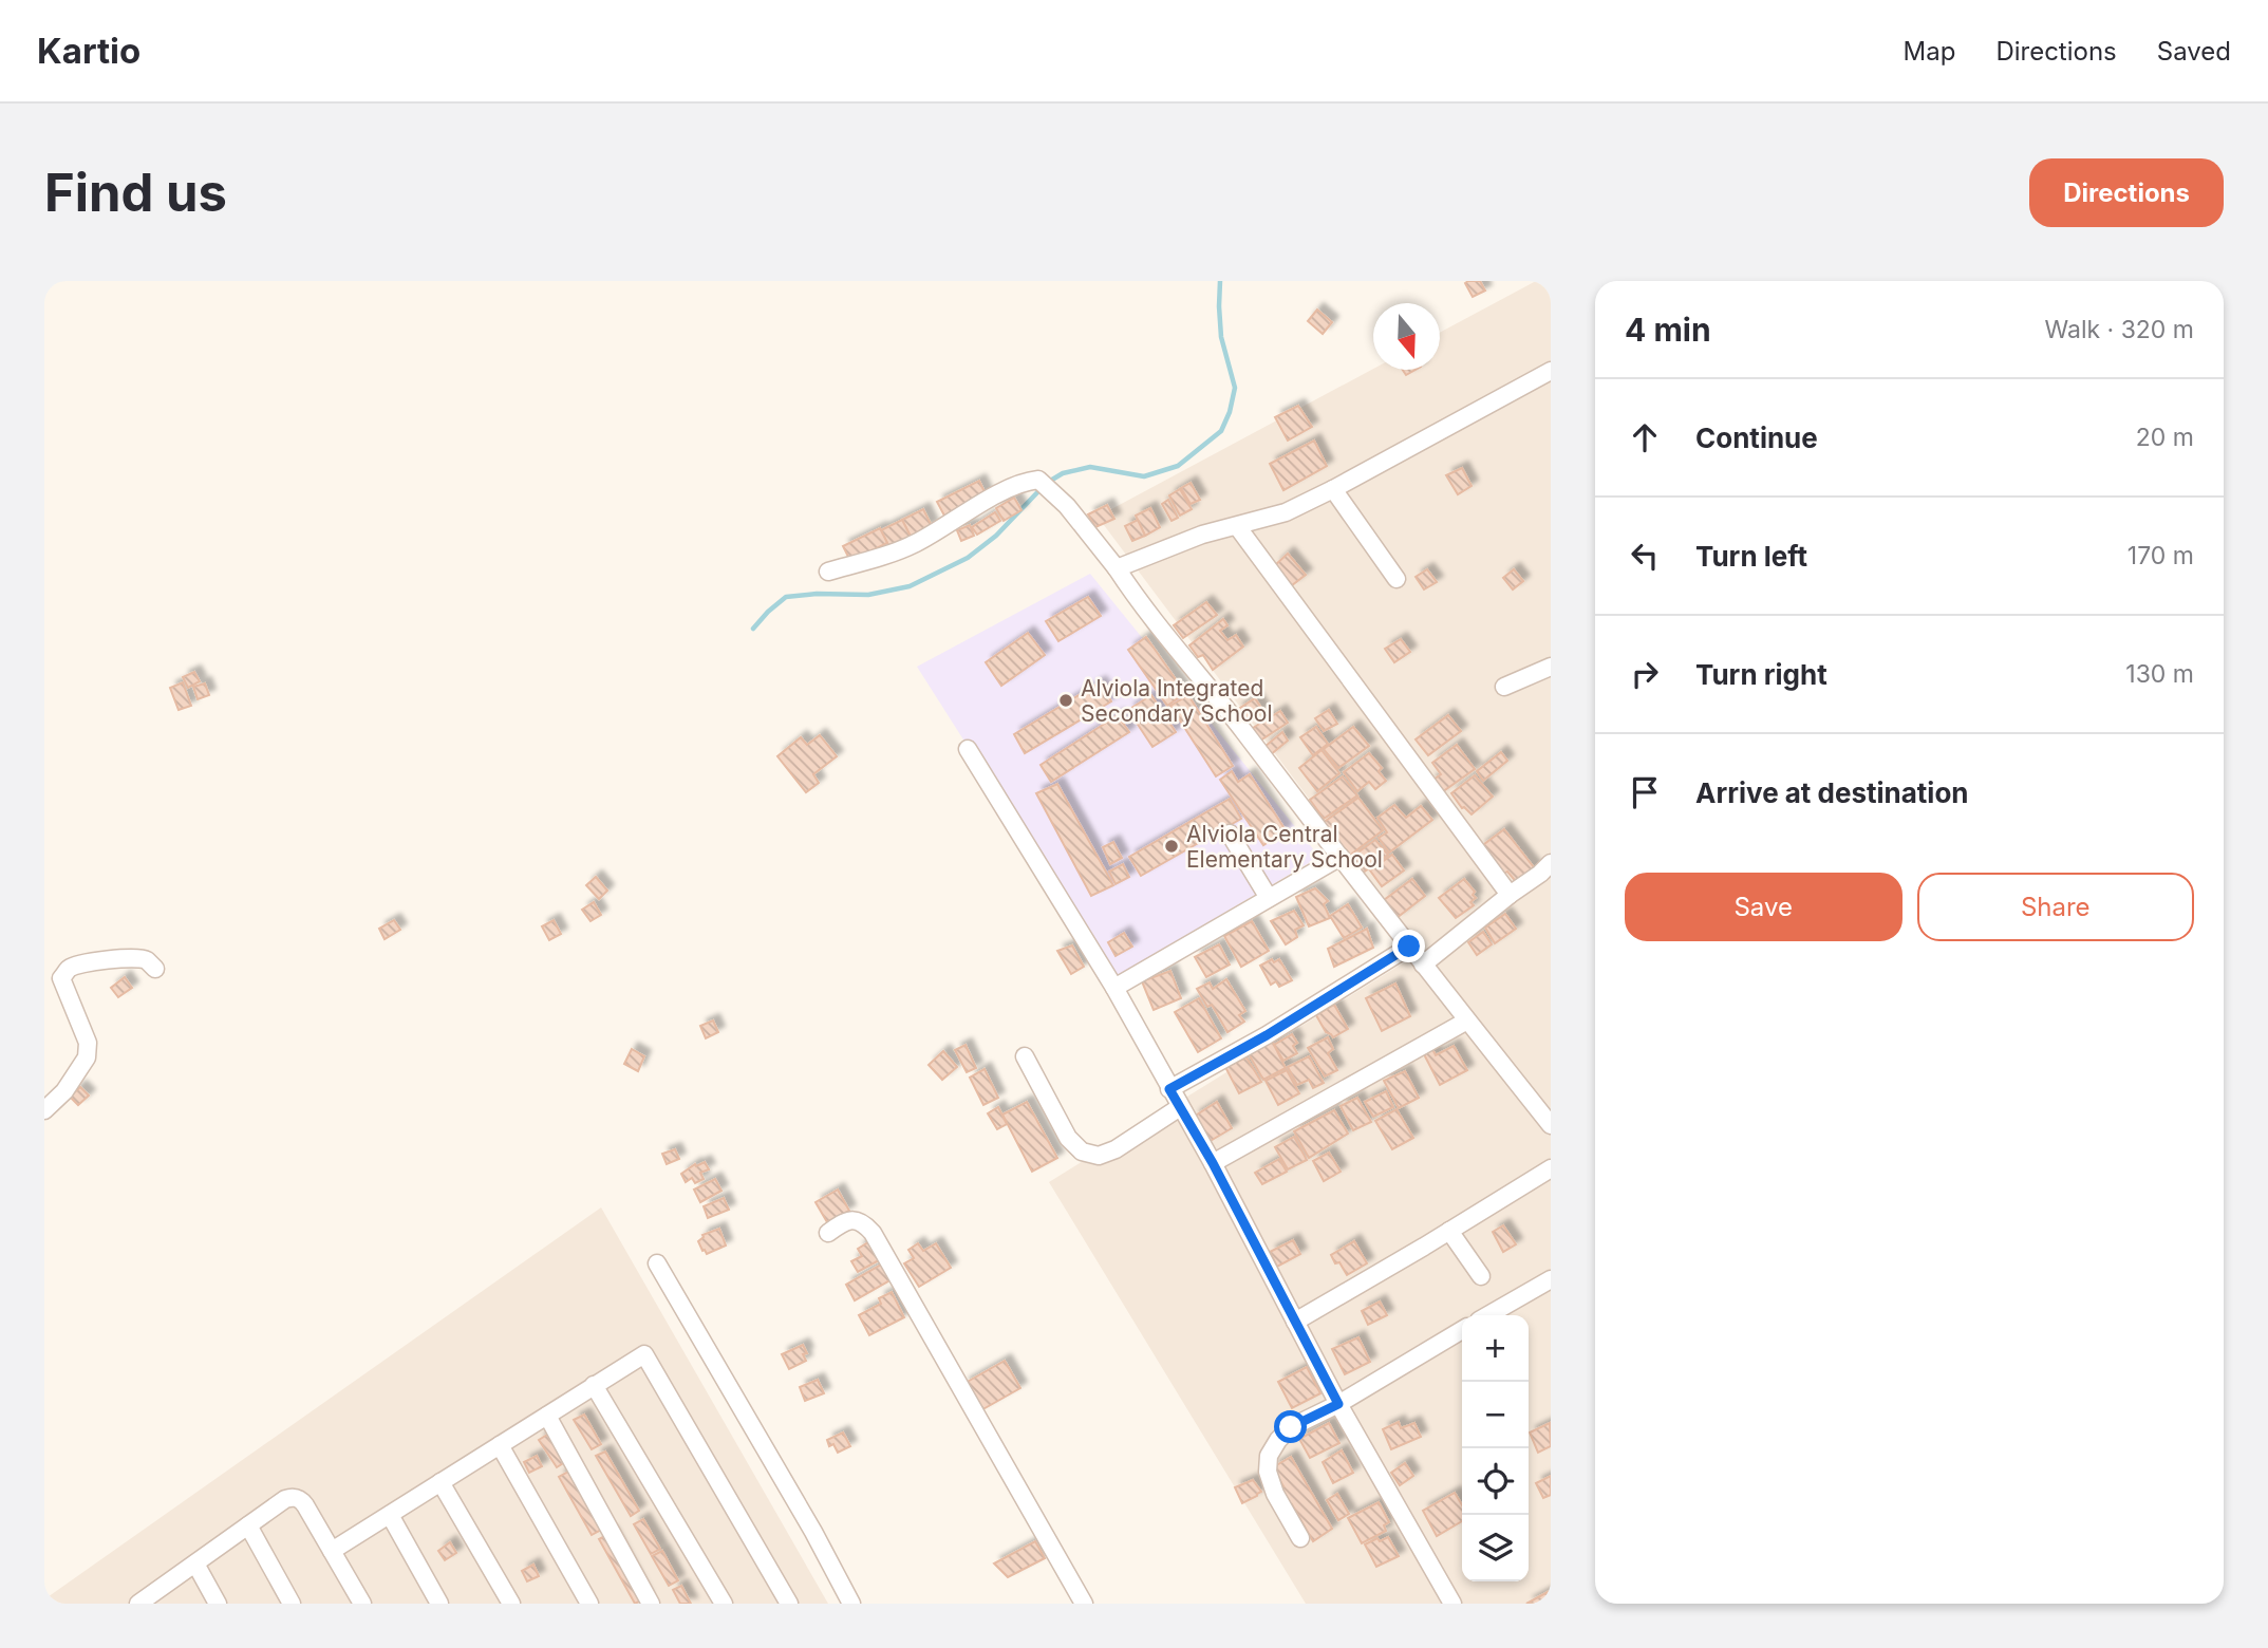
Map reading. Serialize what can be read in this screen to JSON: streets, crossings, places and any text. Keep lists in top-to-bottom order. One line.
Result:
{"places":["Alviola Integrated Secondary School","Alviola Central Elementary School"],"north":"bottom","page":{"header":"Kartio","nav":["Map","Directions","Saved"],"buttons":["Directions",["Save","Share"]],"title":"Find us","heading":["4 min","Walk · 320 m"],"list":[["Continue","20 m"],["Turn left","170 m"],["Turn right","130 m"],"Arrive at destination"],"map_buttons":["+","−"]}}
